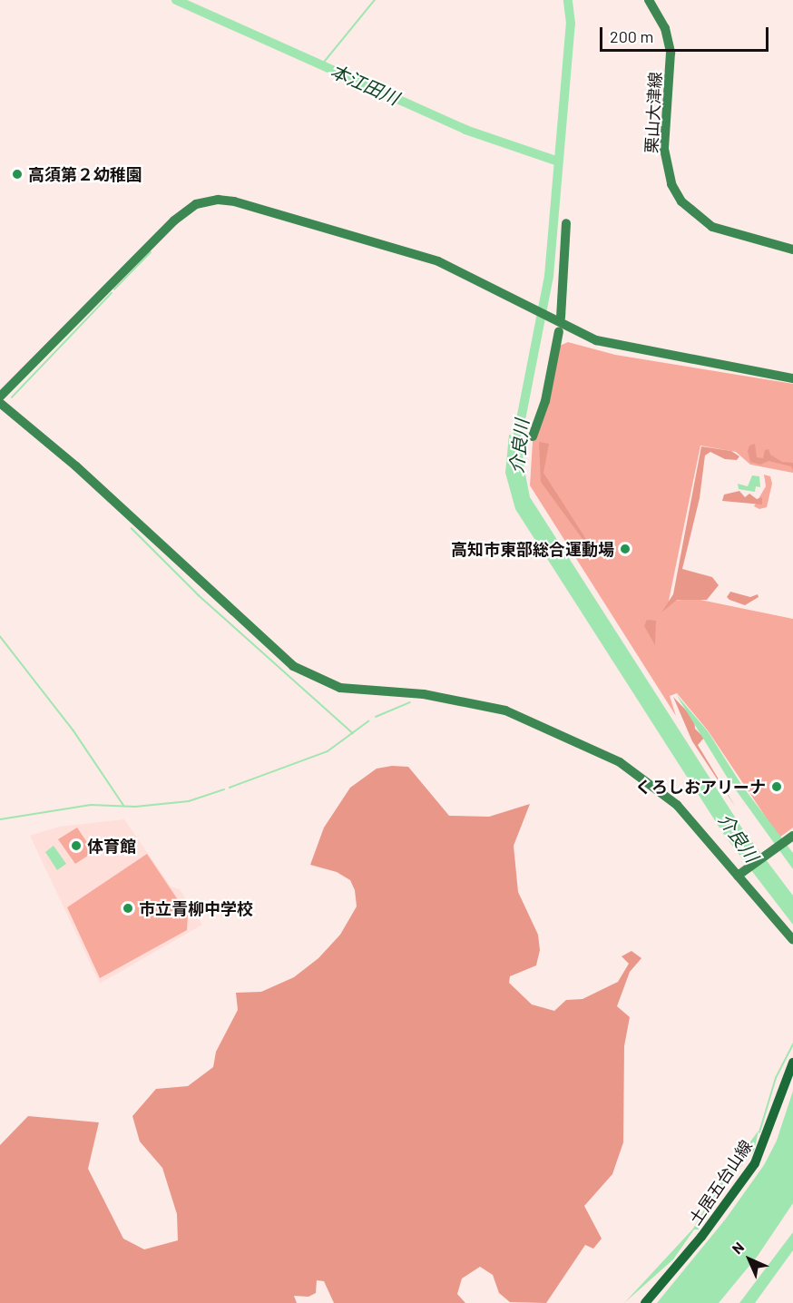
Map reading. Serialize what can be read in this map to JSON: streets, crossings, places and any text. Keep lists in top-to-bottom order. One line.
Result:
{"streets":{"main road":["土居五台山線"],"street":["栗山大津線"]},"water":["本江田川","介良川"],"places":["高須第２幼稚園","高知市東部総合運動場","くろしおアリーナ","体育館","市立青柳中学校"],"scale_bar":"200 m","north":"top left"}
